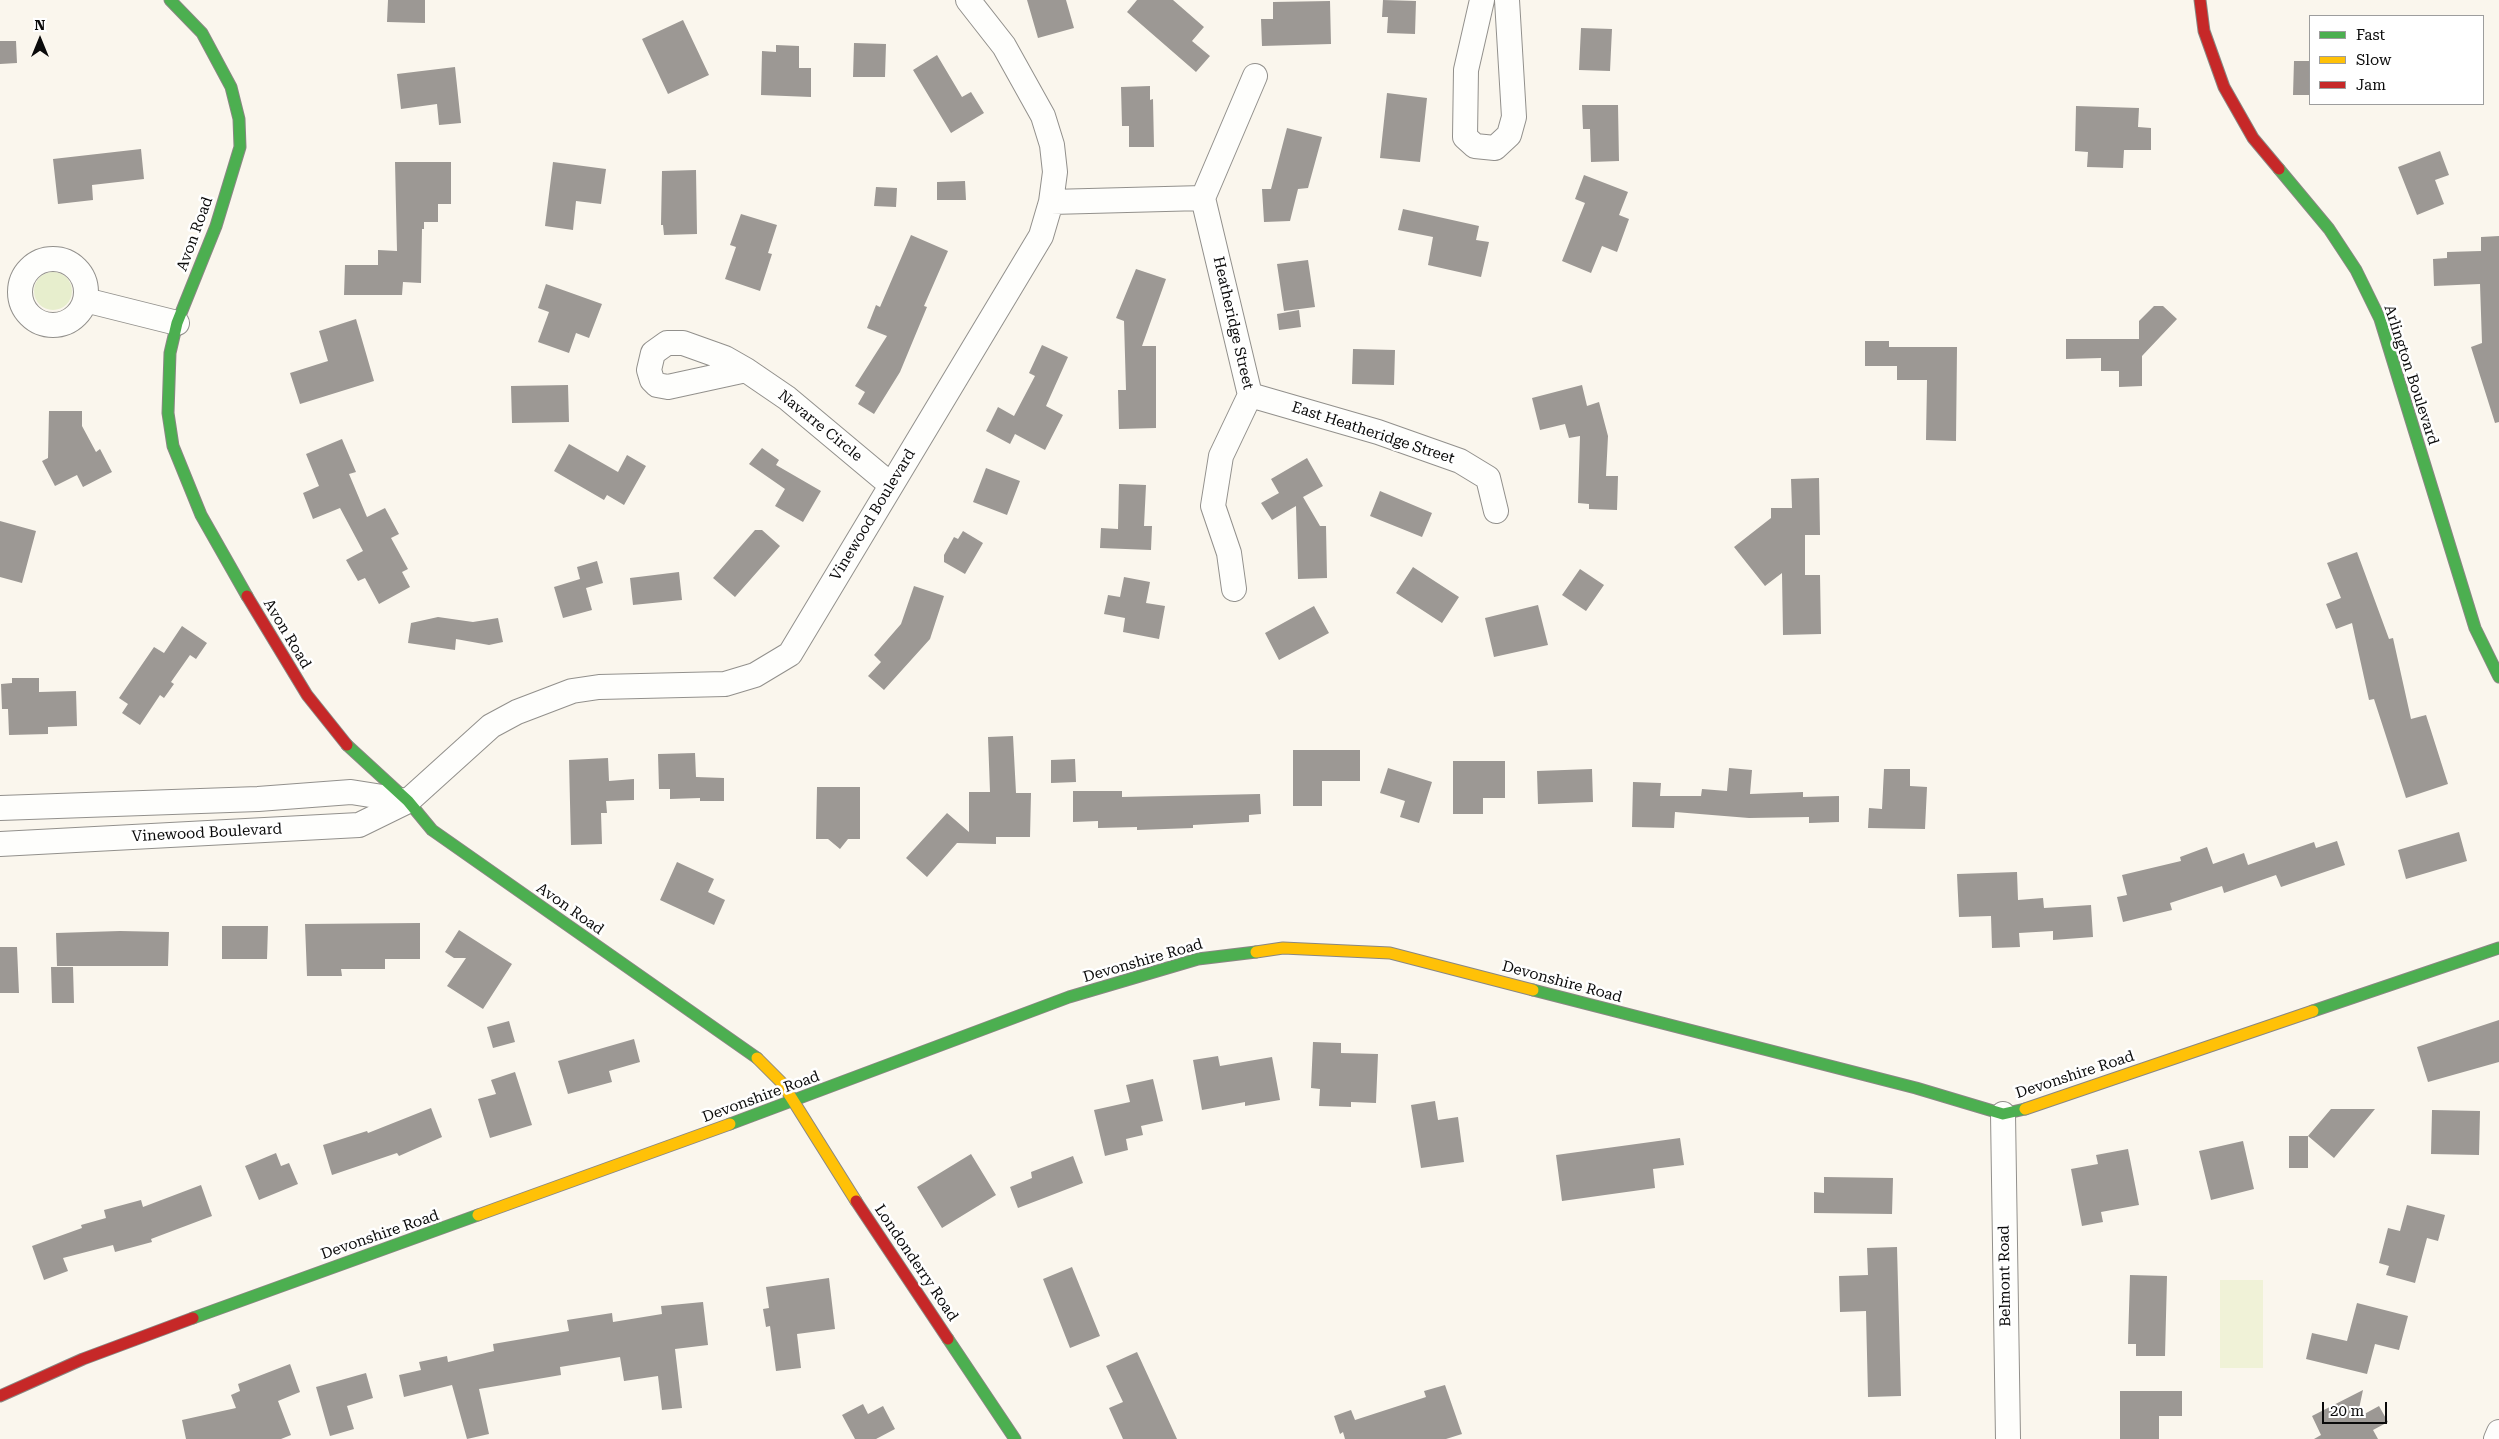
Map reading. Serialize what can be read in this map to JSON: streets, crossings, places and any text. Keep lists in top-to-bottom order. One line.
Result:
{"streets":{"street":["Avon Road","Heatheridge Street","Arlington Boulevard","Navarre Circle","East Heatheridge Street","Vinewood Boulevard","Devonshire Road","Londonderry Road","Belmont Road"]},"crossings":[["Avon Road","Vinewood Boulevard"],["Avon Road","Devonshire Road"],["Avon Road","Londonderry Road"],["Heatheridge Street","East Heatheridge Street"],["Navarre Circle","Vinewood Boulevard"],["Devonshire Road","Londonderry Road"],["Devonshire Road","Belmont Road"]],"legend":["Fast","Slow","Jam"],"scale_bar":"20 m","north":"top"}
